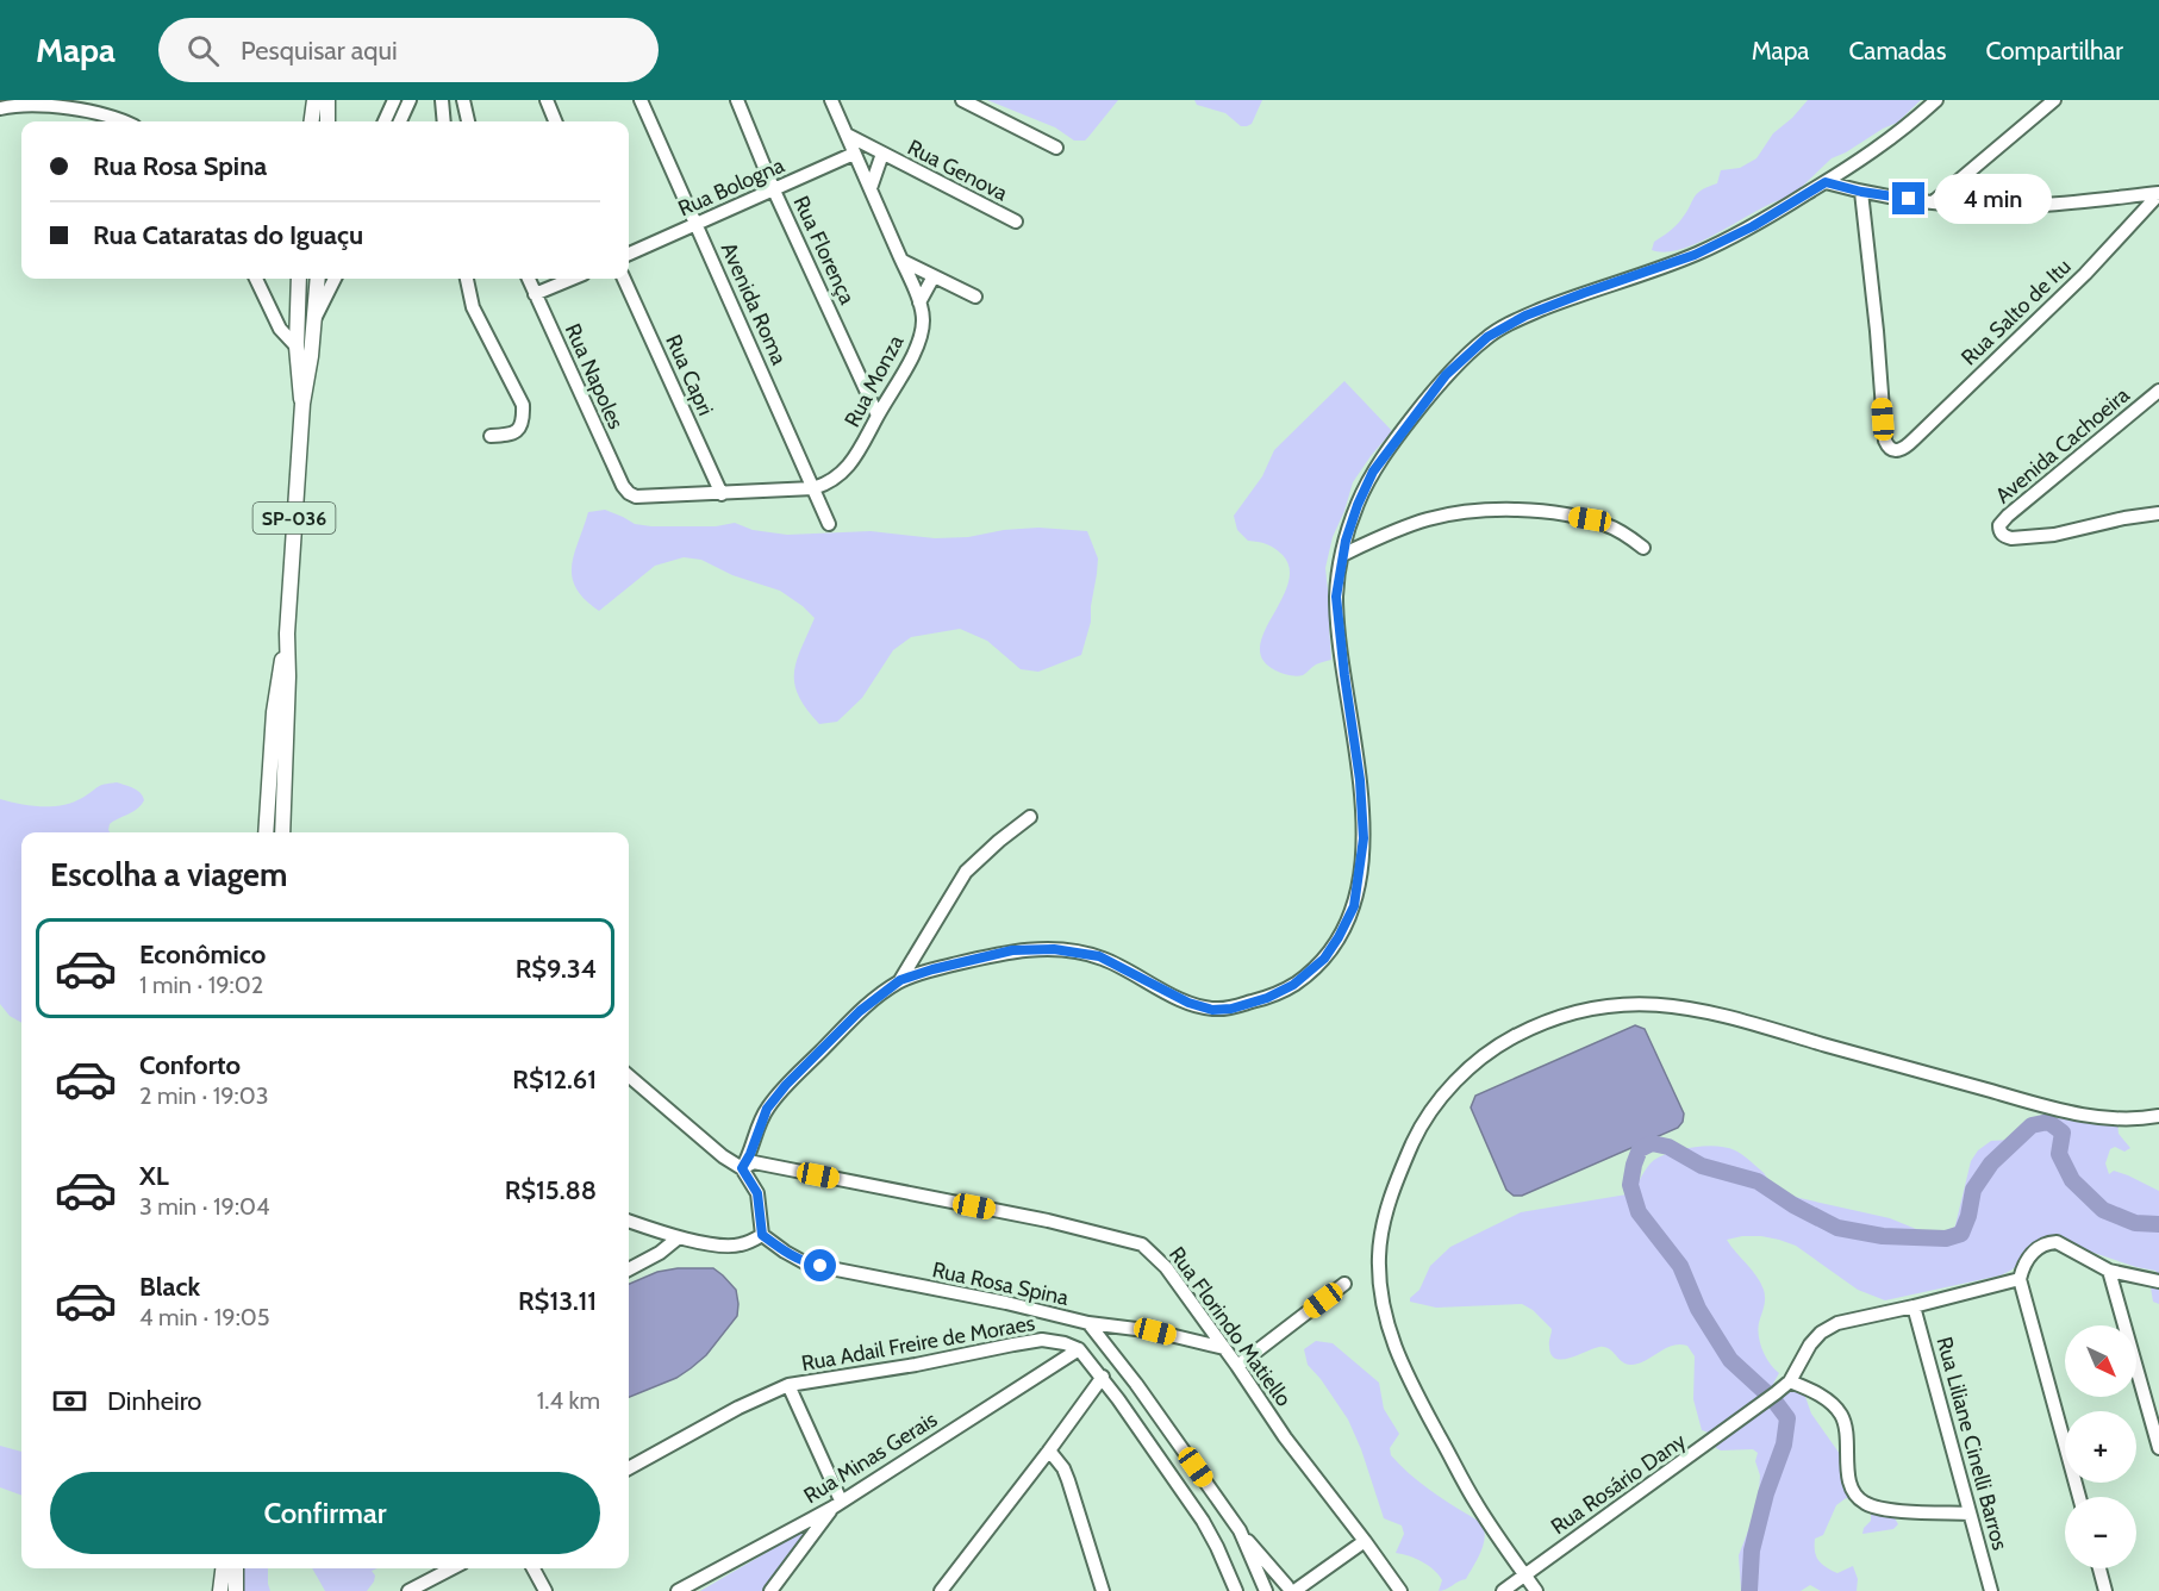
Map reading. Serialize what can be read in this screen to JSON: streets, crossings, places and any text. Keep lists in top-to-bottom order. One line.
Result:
{"streets":{"main road":["SP-036"],"street":["Rua Genova","Rua Bologna","Rua Florença","Avenida Roma","Rua Salto de Itu","Rua Capri","Rua Napoles","Rua Monza","Avenida Cachoeira","Rua Rosa Spina","Rua Florindo Matiello","Rua Adail Freire de Moraes","Rua Liliane Cinelli Barros","Rua Minas Gerais","Rua Rosário Dany"]},"crossings":[["Rua Genova","Rua Monza"],["Rua Bologna","Rua Florença"],["Rua Bologna","Avenida Roma"],["Rua Bologna","Rua Monza"],["Rua Florença","Rua Monza"],["Avenida Roma","Rua Monza"],["Rua Capri","Rua Monza"],["Rua Napoles","Rua Monza"],["Rua Adail Freire de Moraes","Rua Minas Gerais"]],"north":"bottom right","page":{"header":"Mapa","search":"Pesquisar aqui","nav":["Mapa","Camadas","Compartilhar"],"banner":["Rua Rosa Spina","Rua Cataratas do Iguaçu"],"bubble":"4 min","heading":"Escolha a viagem","list":[{"name":"Econômico","note":"1 min · 19:02","value":"R$9.34"},{"name":"Conforto","note":"2 min · 19:03","value":"R$12.61"},{"name":"XL","note":"3 min · 19:04","value":"R$15.88"},{"name":"Black","note":"4 min · 19:05","value":"R$13.11"}],"map_buttons":["+","−"],"pay":["Dinheiro","1.4 km"],"buttons":"Confirmar"}}
